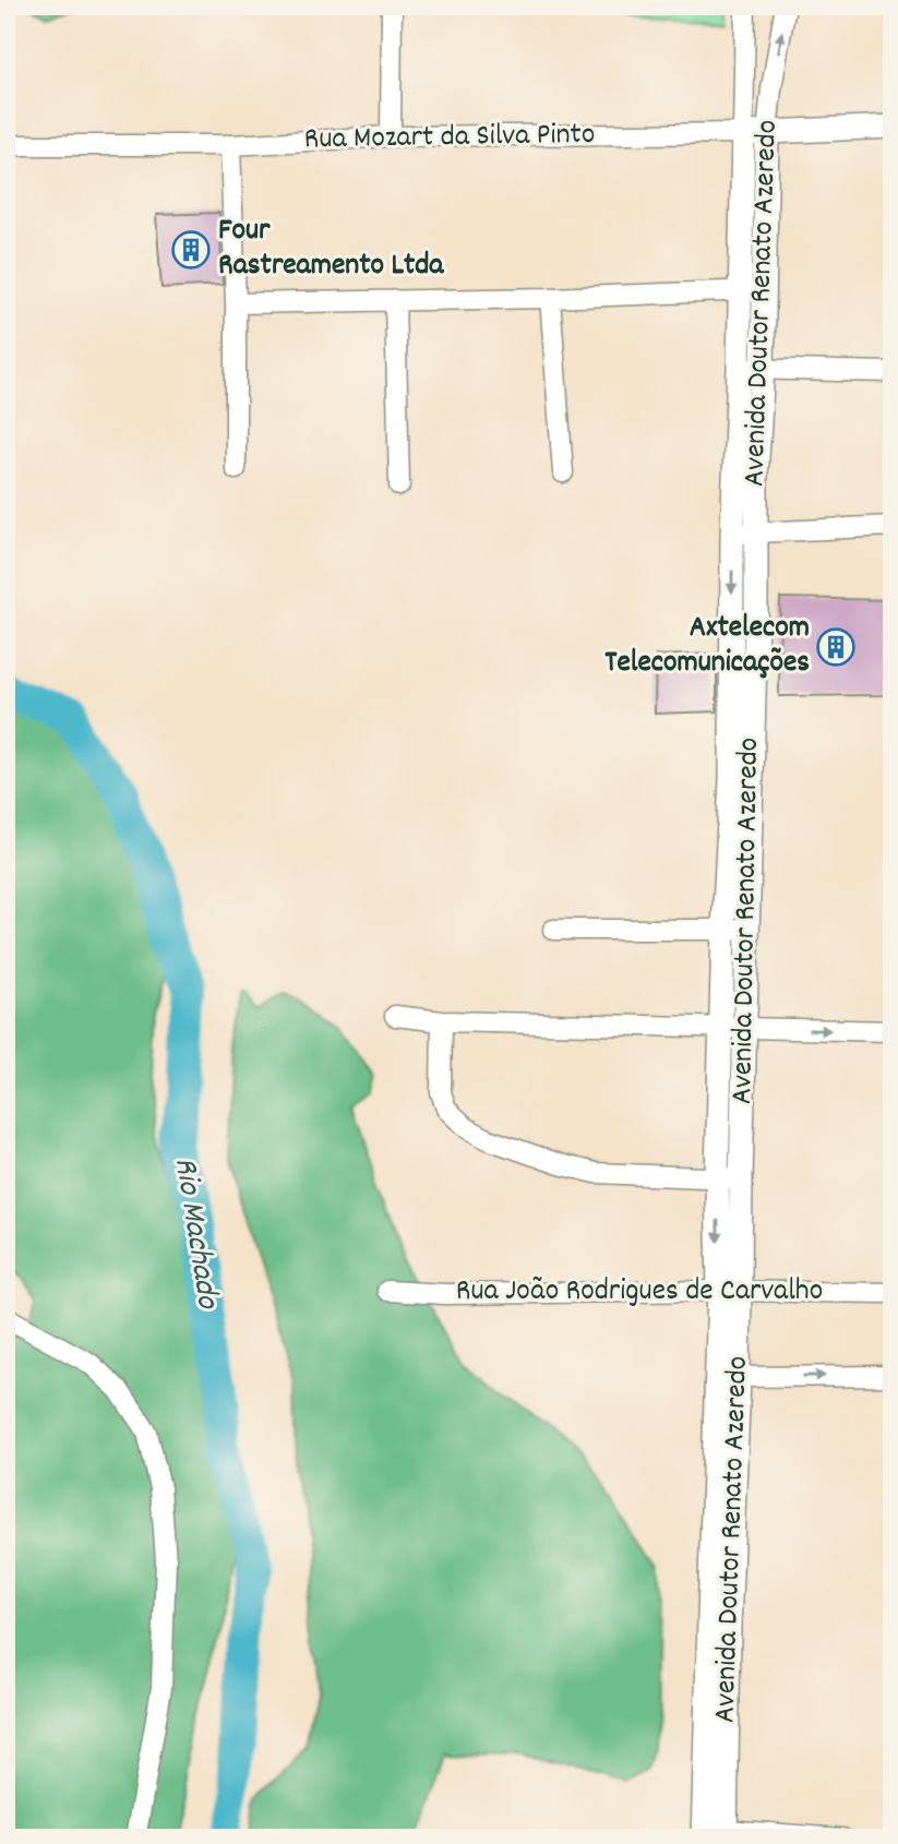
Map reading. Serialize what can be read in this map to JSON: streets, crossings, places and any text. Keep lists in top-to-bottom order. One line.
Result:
{"streets":{"street":["Rua Mozart da Silva Pinto","Avenida Doutor Renato Azeredo","Rua João Rodrigues de Carvalho"]},"crossings":[["Rua Mozart da Silva Pinto","Avenida Doutor Renato Azeredo"],["Avenida Doutor Renato Azeredo","Rua João Rodrigues de Carvalho"]],"water":["Rio Machado"],"places":{"building":["Four Rastreamento Ltda","Axtelecom Telecomunicações"]}}
